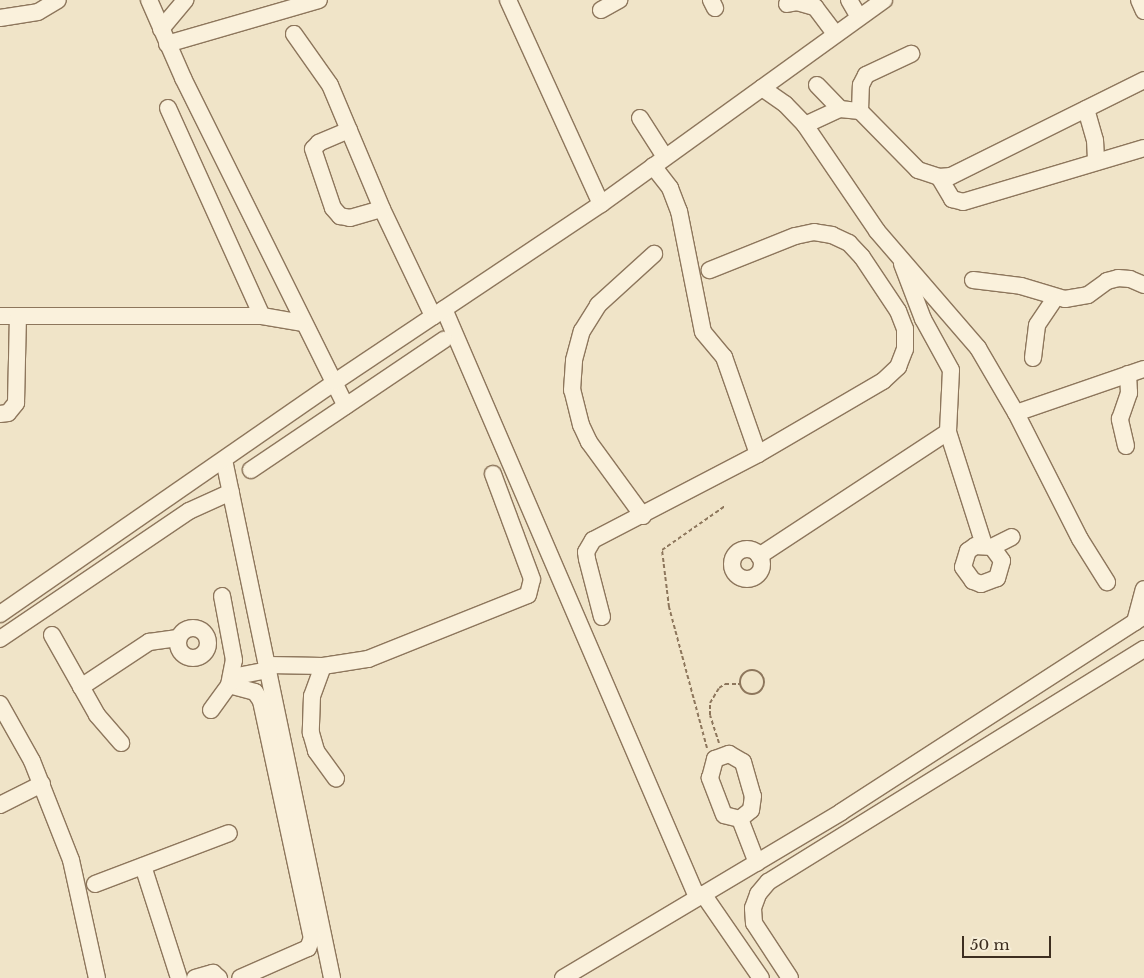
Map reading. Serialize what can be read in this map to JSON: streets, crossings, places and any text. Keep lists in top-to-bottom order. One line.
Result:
{"scale_bar":"50 m"}
